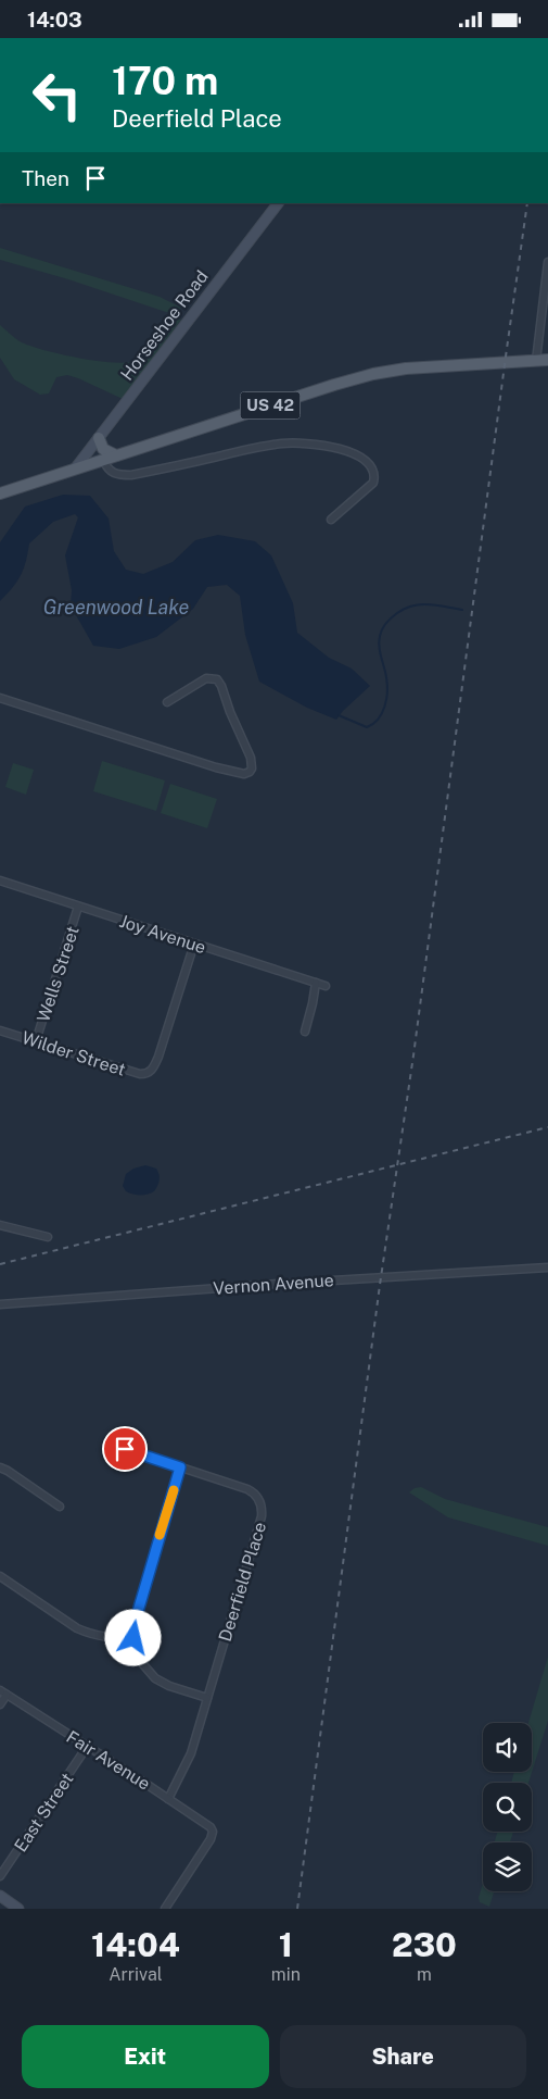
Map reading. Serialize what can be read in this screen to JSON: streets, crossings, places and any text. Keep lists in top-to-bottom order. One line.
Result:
{"streets":{"main road":["US 42"],"street":["Horseshoe Road","Joy Avenue","Wells Street","Wilder Street","Vernon Avenue","Deerfield Place","Fair Avenue","East Street"]},"crossings":[["Horseshoe Road","US 42"],["Joy Avenue","Wells Street"],["Joy Avenue","Wilder Street"],["Wells Street","Wilder Street"],["Deerfield Place","Fair Avenue"],["Fair Avenue","East Street"]],"water":["Greenwood Lake"],"page":{"status":"14:03","turn":["170 m","Deerfield Place"],"then":"Then","eta":["14:04","Arrival","1","min","230","m"],"buttons":["Exit","Share"]}}
